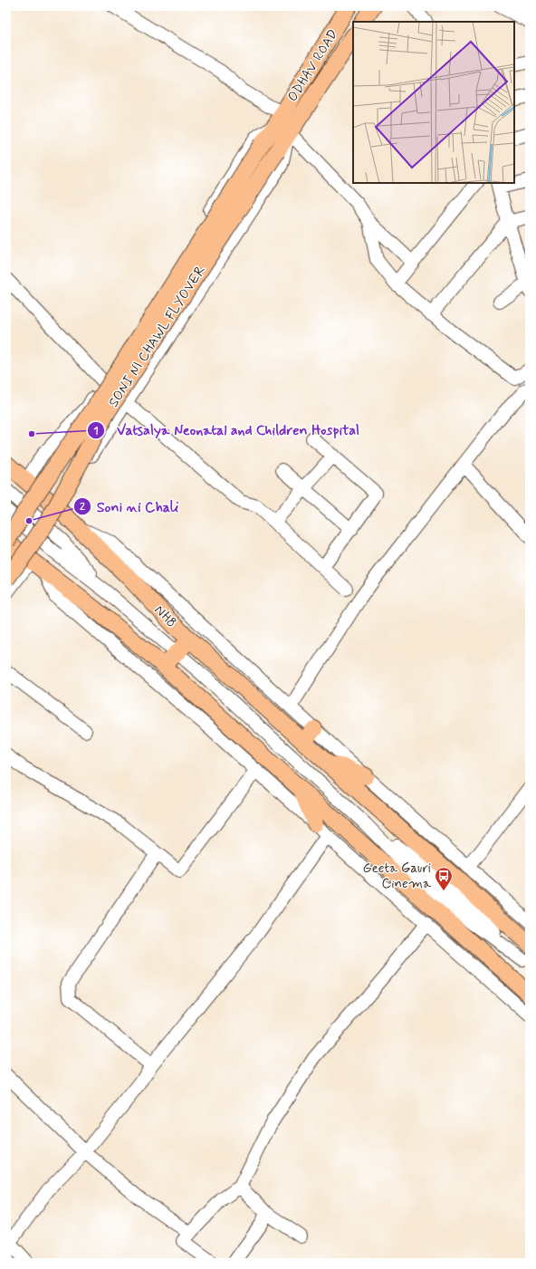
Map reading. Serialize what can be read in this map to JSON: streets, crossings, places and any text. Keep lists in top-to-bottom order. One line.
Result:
{"streets":{"main road":["ODHAV ROAD","SONI NI CHAWL FLYOVER","NH8"]},"crossings":[["ODHAV ROAD","SONI NI CHAWL FLYOVER"]],"places":{"other":["Vatsalya Neonatal and Children Hospital","Soni ni Chali"],"bus stop":["Geeta Gauri Cinema"]}}
